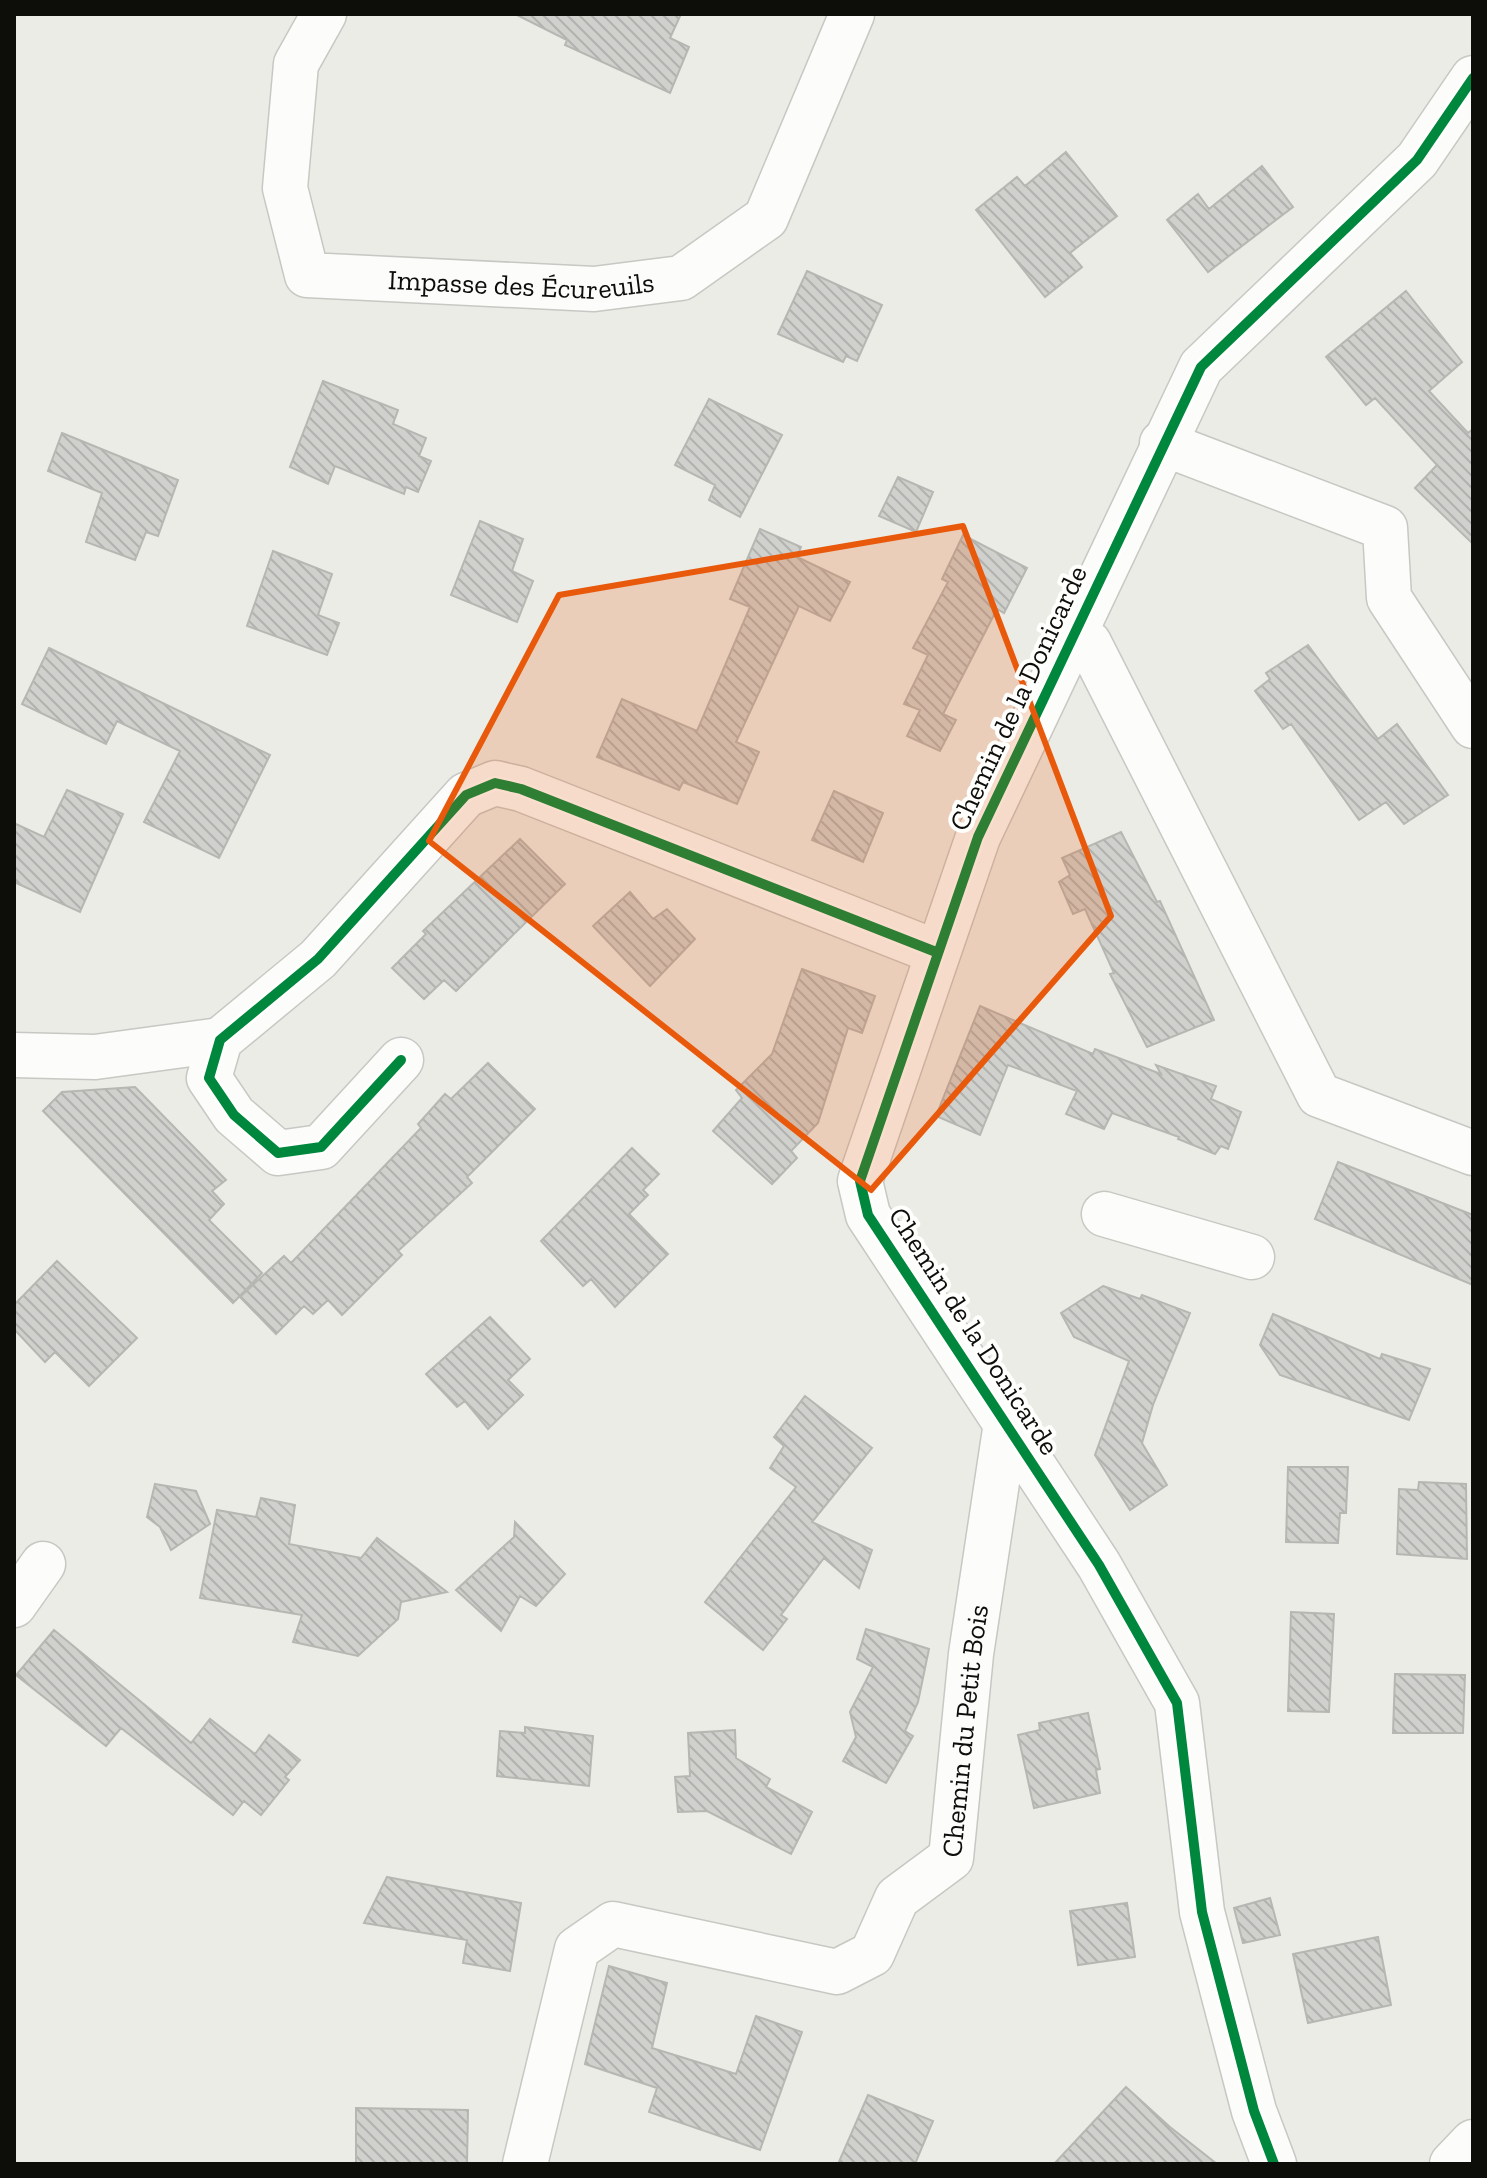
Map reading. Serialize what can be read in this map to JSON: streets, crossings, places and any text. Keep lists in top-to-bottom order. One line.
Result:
{"streets":{"street":["Impasse des Écureuils","Chemin de la Donicarde","Chemin du Petit Bois"]},"crossings":[["Chemin de la Donicarde","Chemin du Petit Bois"]]}
